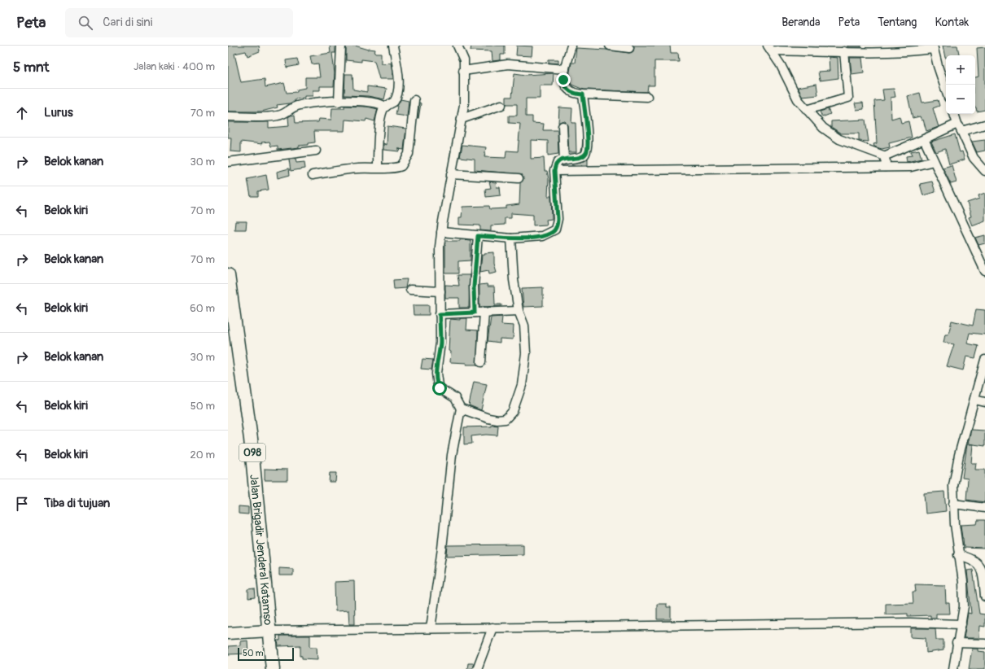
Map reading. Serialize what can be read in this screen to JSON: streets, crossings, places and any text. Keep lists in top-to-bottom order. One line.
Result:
{"streets":{"main road":["098","Jalan Brigadir Jenderal Katamso"]},"crossings":[["098","Jalan Brigadir Jenderal Katamso"]],"scale_bar":"50 m","page":{"header":"Peta","search":"Cari di sini","nav":["Beranda","Peta","Tentang","Kontak"],"heading":["5 mnt","Jalan kaki · 400 m"],"map_buttons":["+","−"],"list":[["Lurus","70 m"],["Belok kanan","30 m"],["Belok kiri","70 m"],["Belok kanan","70 m"],["Belok kiri","60 m"],["Belok kanan","30 m"],["Belok kiri","50 m"],["Belok kiri","20 m"],"Tiba di tujuan"],"scale":"50 m"}}
